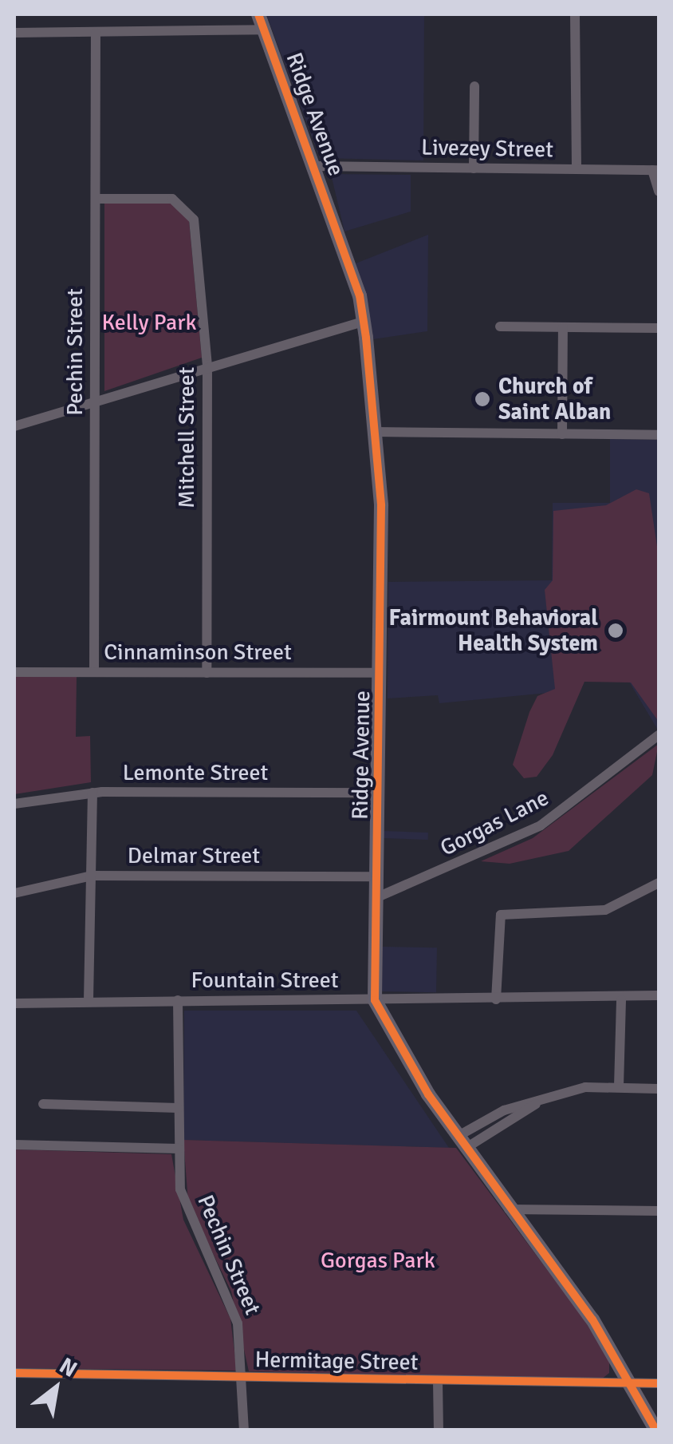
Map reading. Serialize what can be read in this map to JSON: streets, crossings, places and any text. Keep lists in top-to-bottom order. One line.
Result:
{"streets":{"main road":["Ridge Avenue"],"street":["Livezey Street","Pechin Street","Mitchell Street","Cinnaminson Street","Lemonte Street","Gorgas Lane","Delmar Street","Fountain Street","Hermitage Street"]},"crossings":[["Ridge Avenue","Livezey Street"],["Ridge Avenue","Cinnaminson Street"],["Ridge Avenue","Lemonte Street"],["Ridge Avenue","Gorgas Lane"],["Ridge Avenue","Delmar Street"],["Ridge Avenue","Fountain Street"],["Pechin Street","Mitchell Street"],["Pechin Street","Cinnaminson Street"],["Pechin Street","Fountain Street"],["Pechin Street","Hermitage Street"],["Mitchell Street","Cinnaminson Street"]],"parks":["Kelly Park","Gorgas Park"],"places":["Church of Saint Alban","Fairmount Behavioral Health System"],"north":"top right"}
